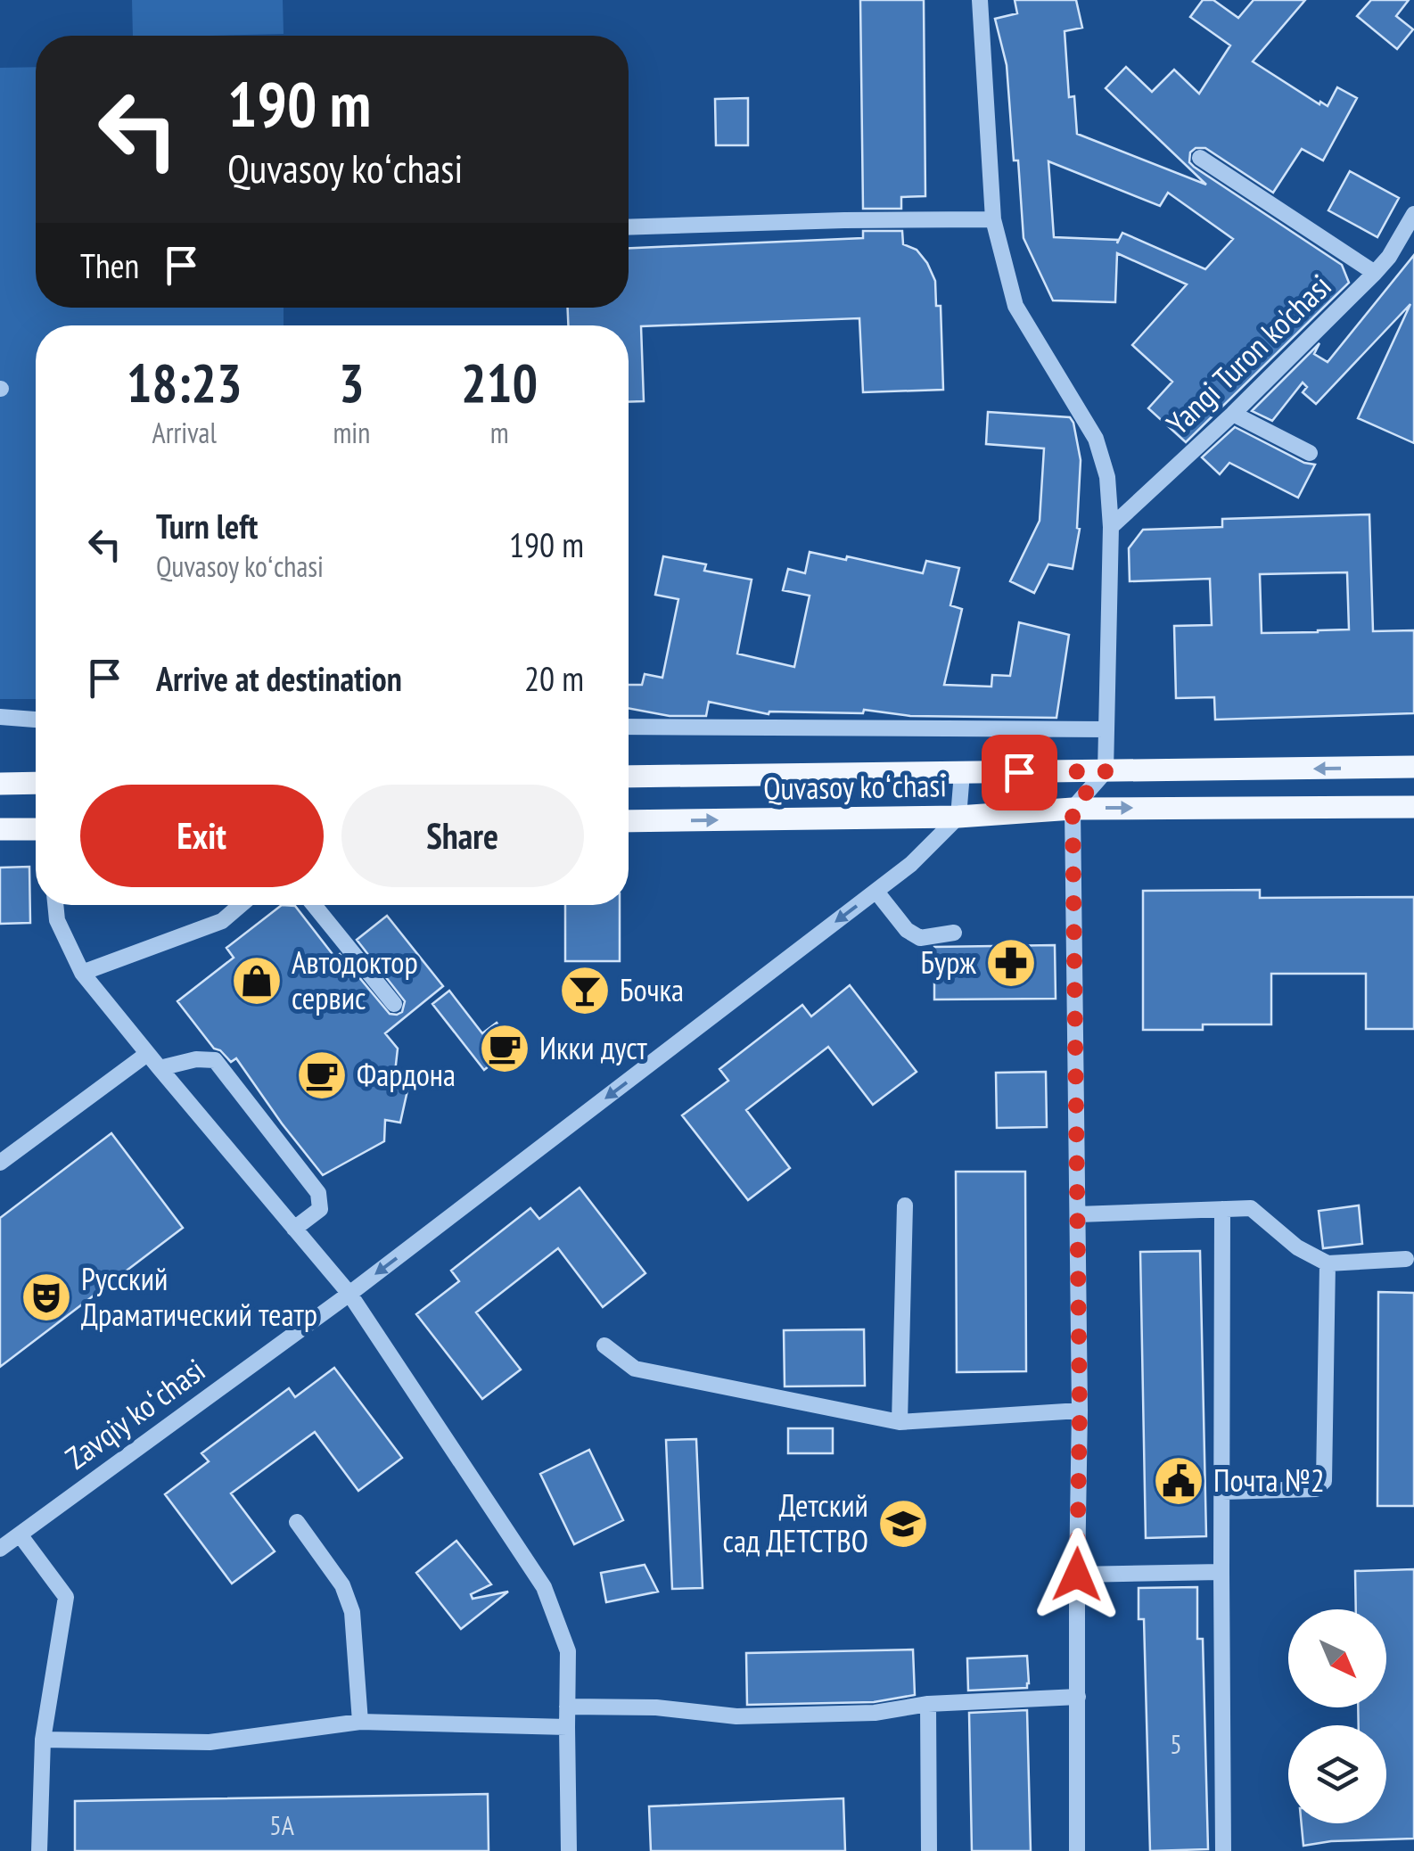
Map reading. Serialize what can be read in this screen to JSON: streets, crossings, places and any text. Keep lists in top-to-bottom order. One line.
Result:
{"streets":{"main road":["Quvasoy koʻchasi"],"street":["Yangi Turon ko'chasi","Zavqiy koʻchasi"]},"crossings":[["Quvasoy koʻchasi","Zavqiy koʻchasi"]],"one_way":["Zavqiy koʻchasi"],"places":{"pharmacy":["Бурж"],"shop":["Автодоктор сервис"],"bar":["Бочка"],"cafe":["Икки дуст","Фардона"],"theatre":["Русский Драматический театр"],"public building":["Почта №2"],"school or university":["Детский сад ДЕТСТВО"]},"house_numbers":["5","5А"],"north":"bottom right","page":{"turn":["190 m","Quvasoy koʻchasi"],"then":"Then","eta":["18:23","Arrival","3","min","210","m"],"list":[{"name":"Turn left","note":"Quvasoy koʻchasi","value":"190 m"},{"name":"Arrive at destination","value":"20 m"}],"buttons":["Exit","Share"]}}
